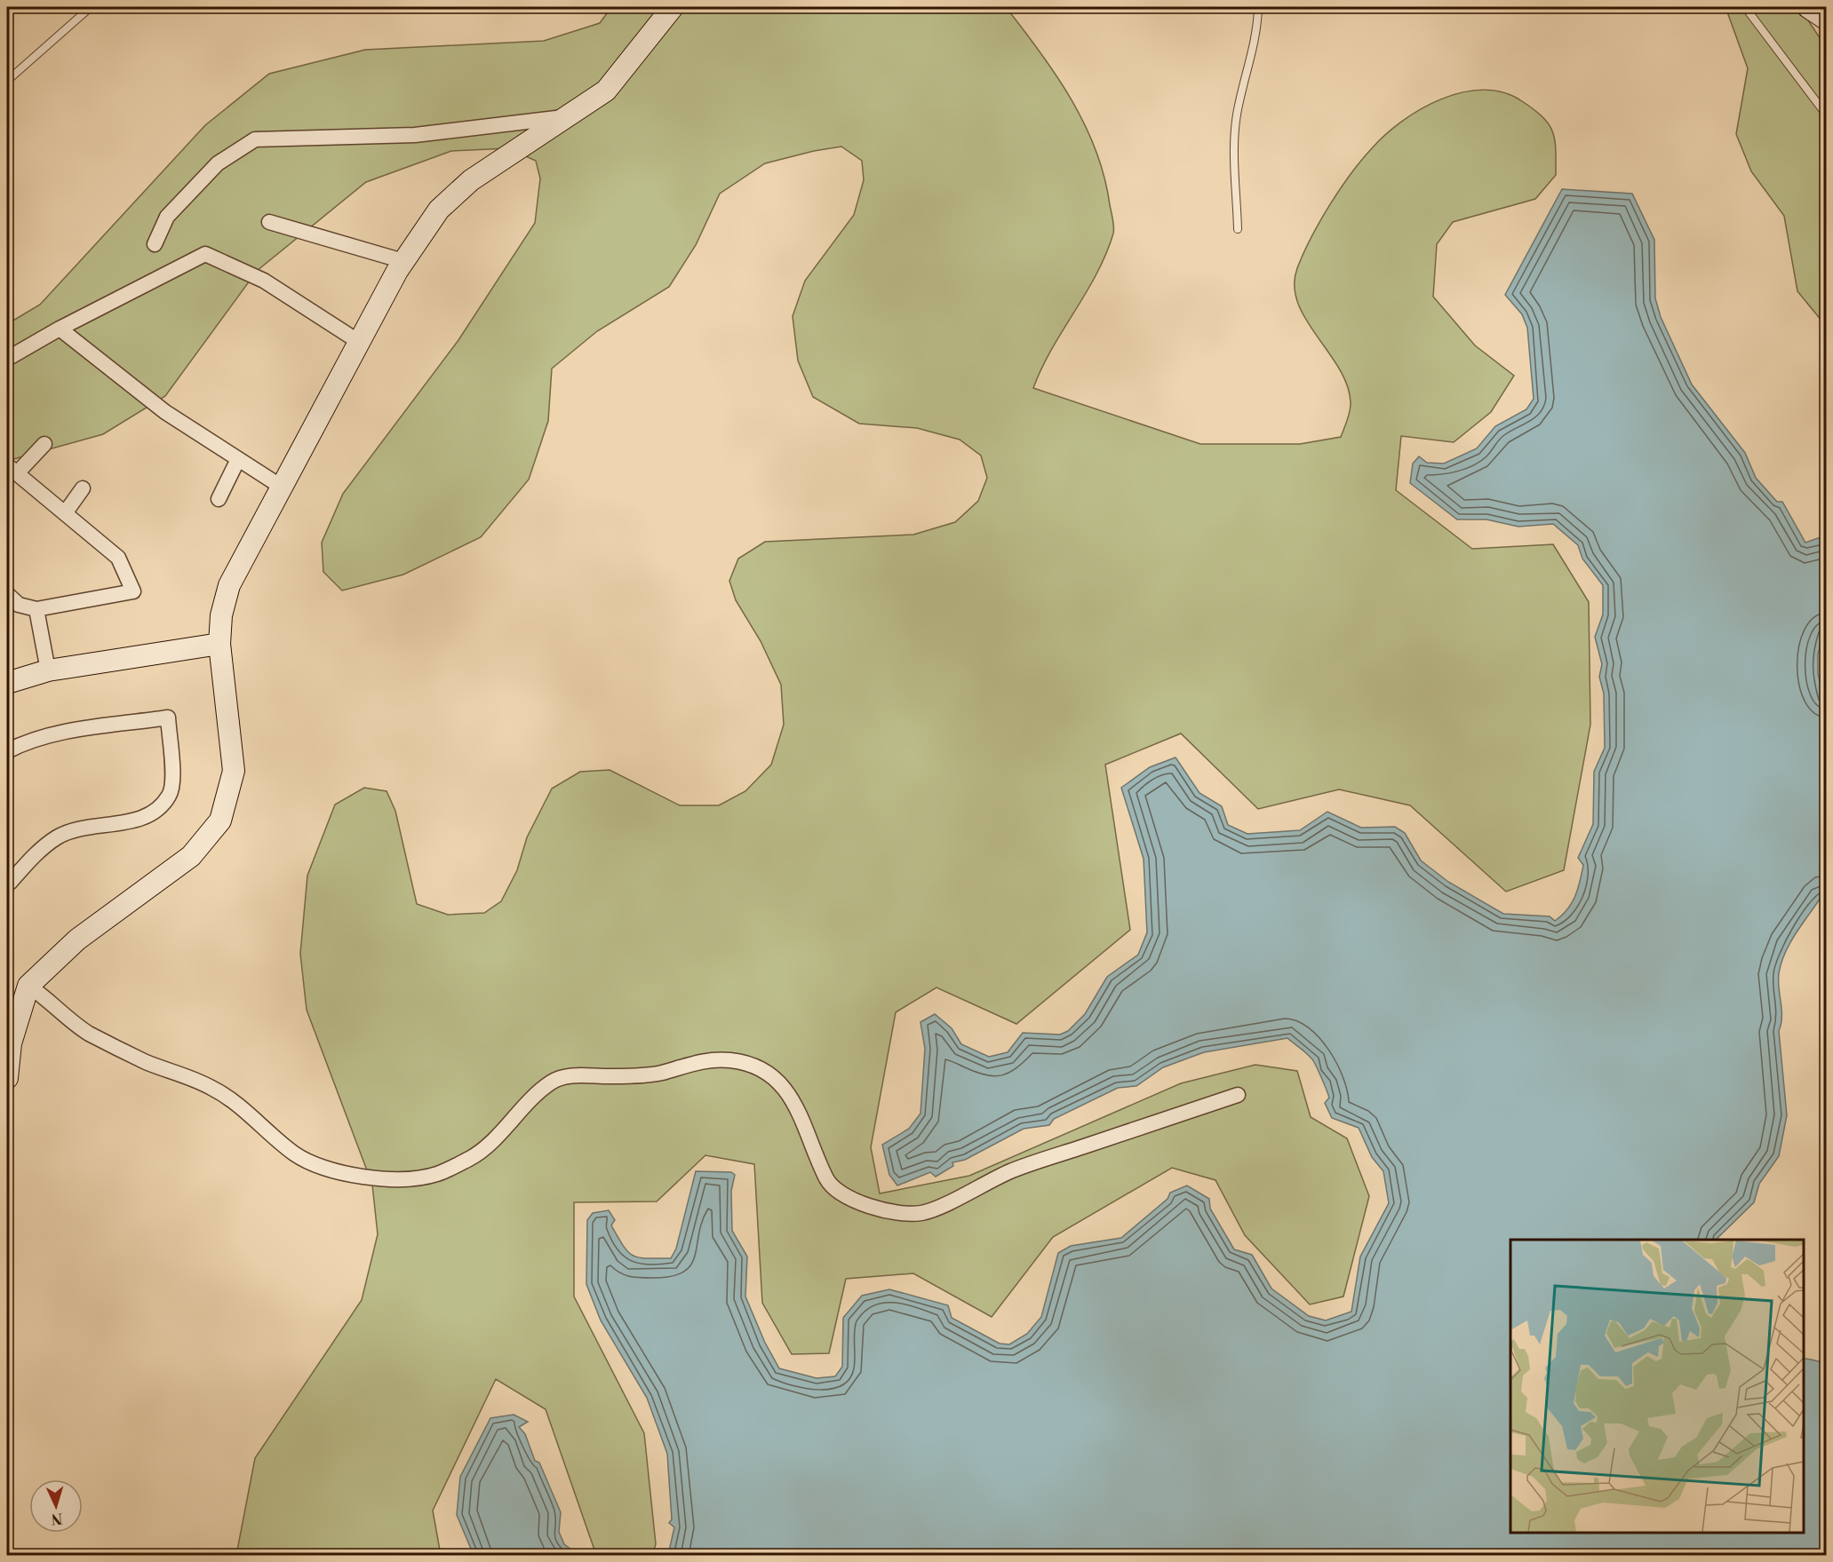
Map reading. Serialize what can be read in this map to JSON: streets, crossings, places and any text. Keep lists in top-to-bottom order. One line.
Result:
{"north":"bottom"}
